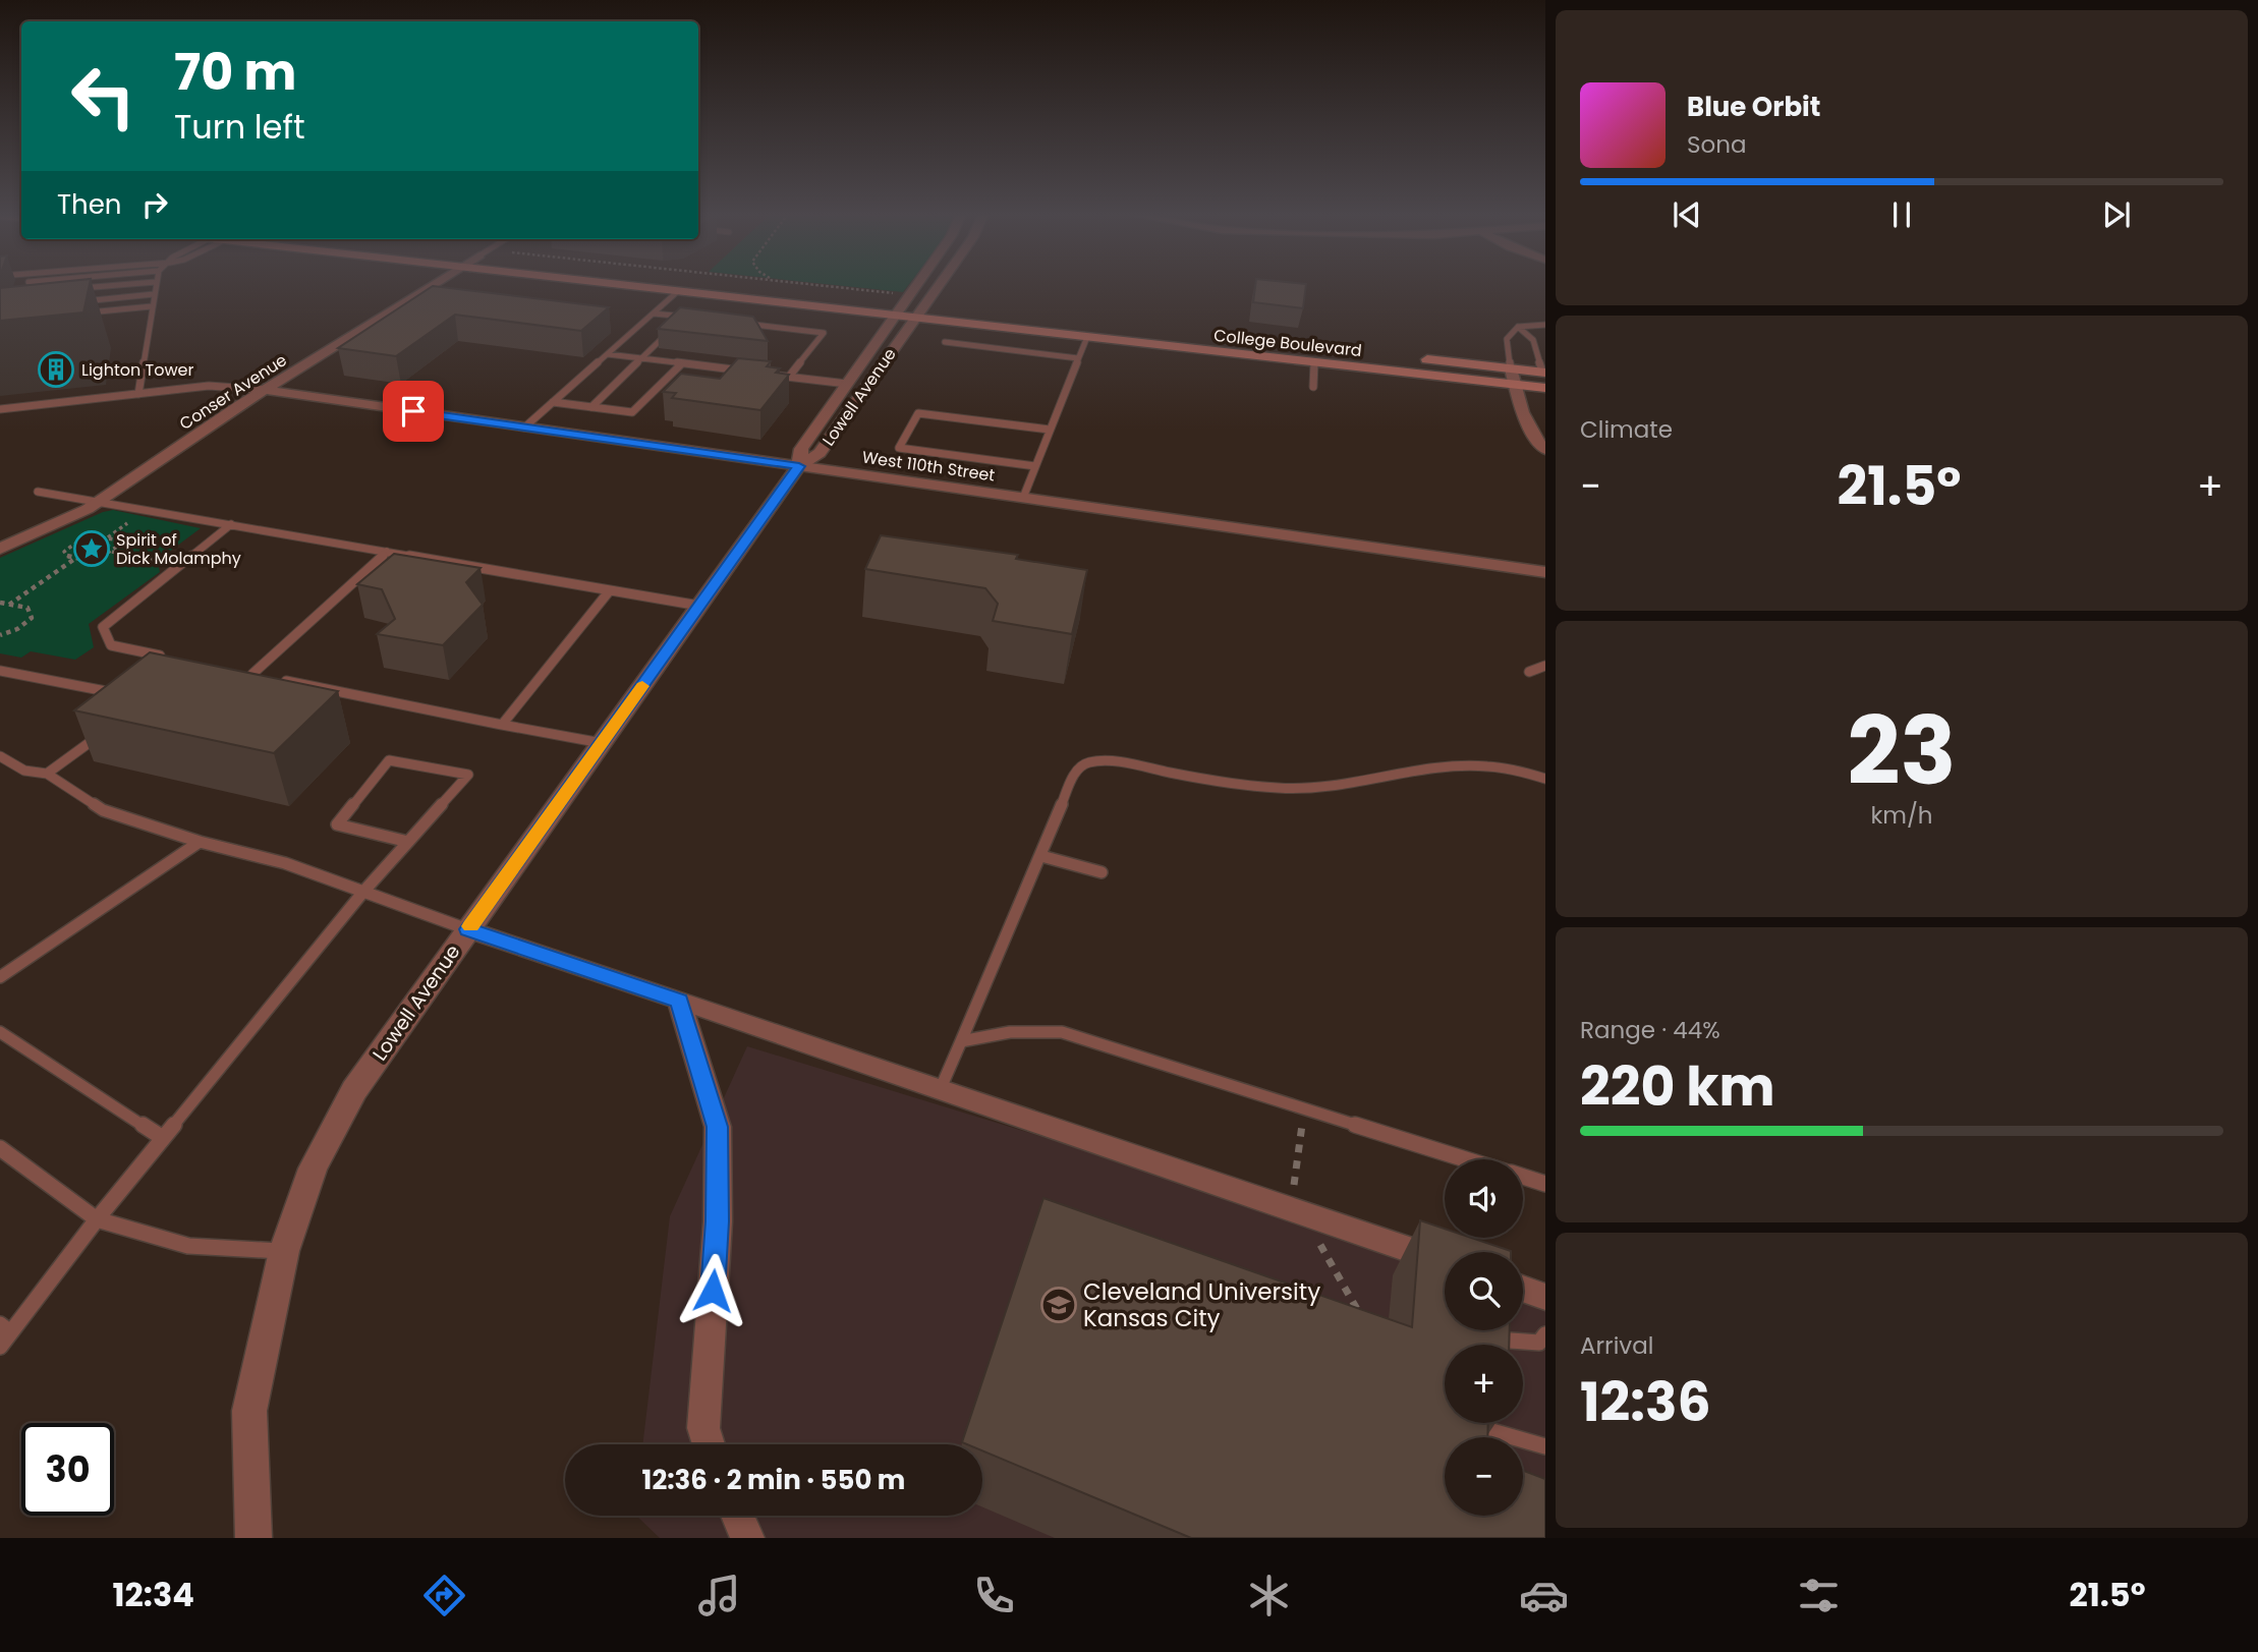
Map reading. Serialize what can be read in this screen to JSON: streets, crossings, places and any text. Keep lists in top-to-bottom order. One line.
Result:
{"streets":{"main road":["College Boulevard"],"street":["Conser Avenue","Lowell Avenue","West 110th Street"]},"crossings":[["College Boulevard","Lowell Avenue"],["Conser Avenue","West 110th Street"],["Lowell Avenue","West 110th Street"]],"places":{"building":["Lighton Tower"],"place":["Spirit of Dick Molamphy"],"school or university":["Cleveland University Kansas City"]},"page":{"turn":["70 m","Turn left"],"song":["Blue Orbit","Sona"],"then":"Then","tile":["Climate",["23","km/h"],["Range · 44%","220 km"],["Arrival","12:36"]],"heat":["−","21.5°","+"],"map_buttons":["+","−"],"limit":"30","trip":"12:36 · 2 min · 550 m","tabs":["12:34","21.5°"]}}
